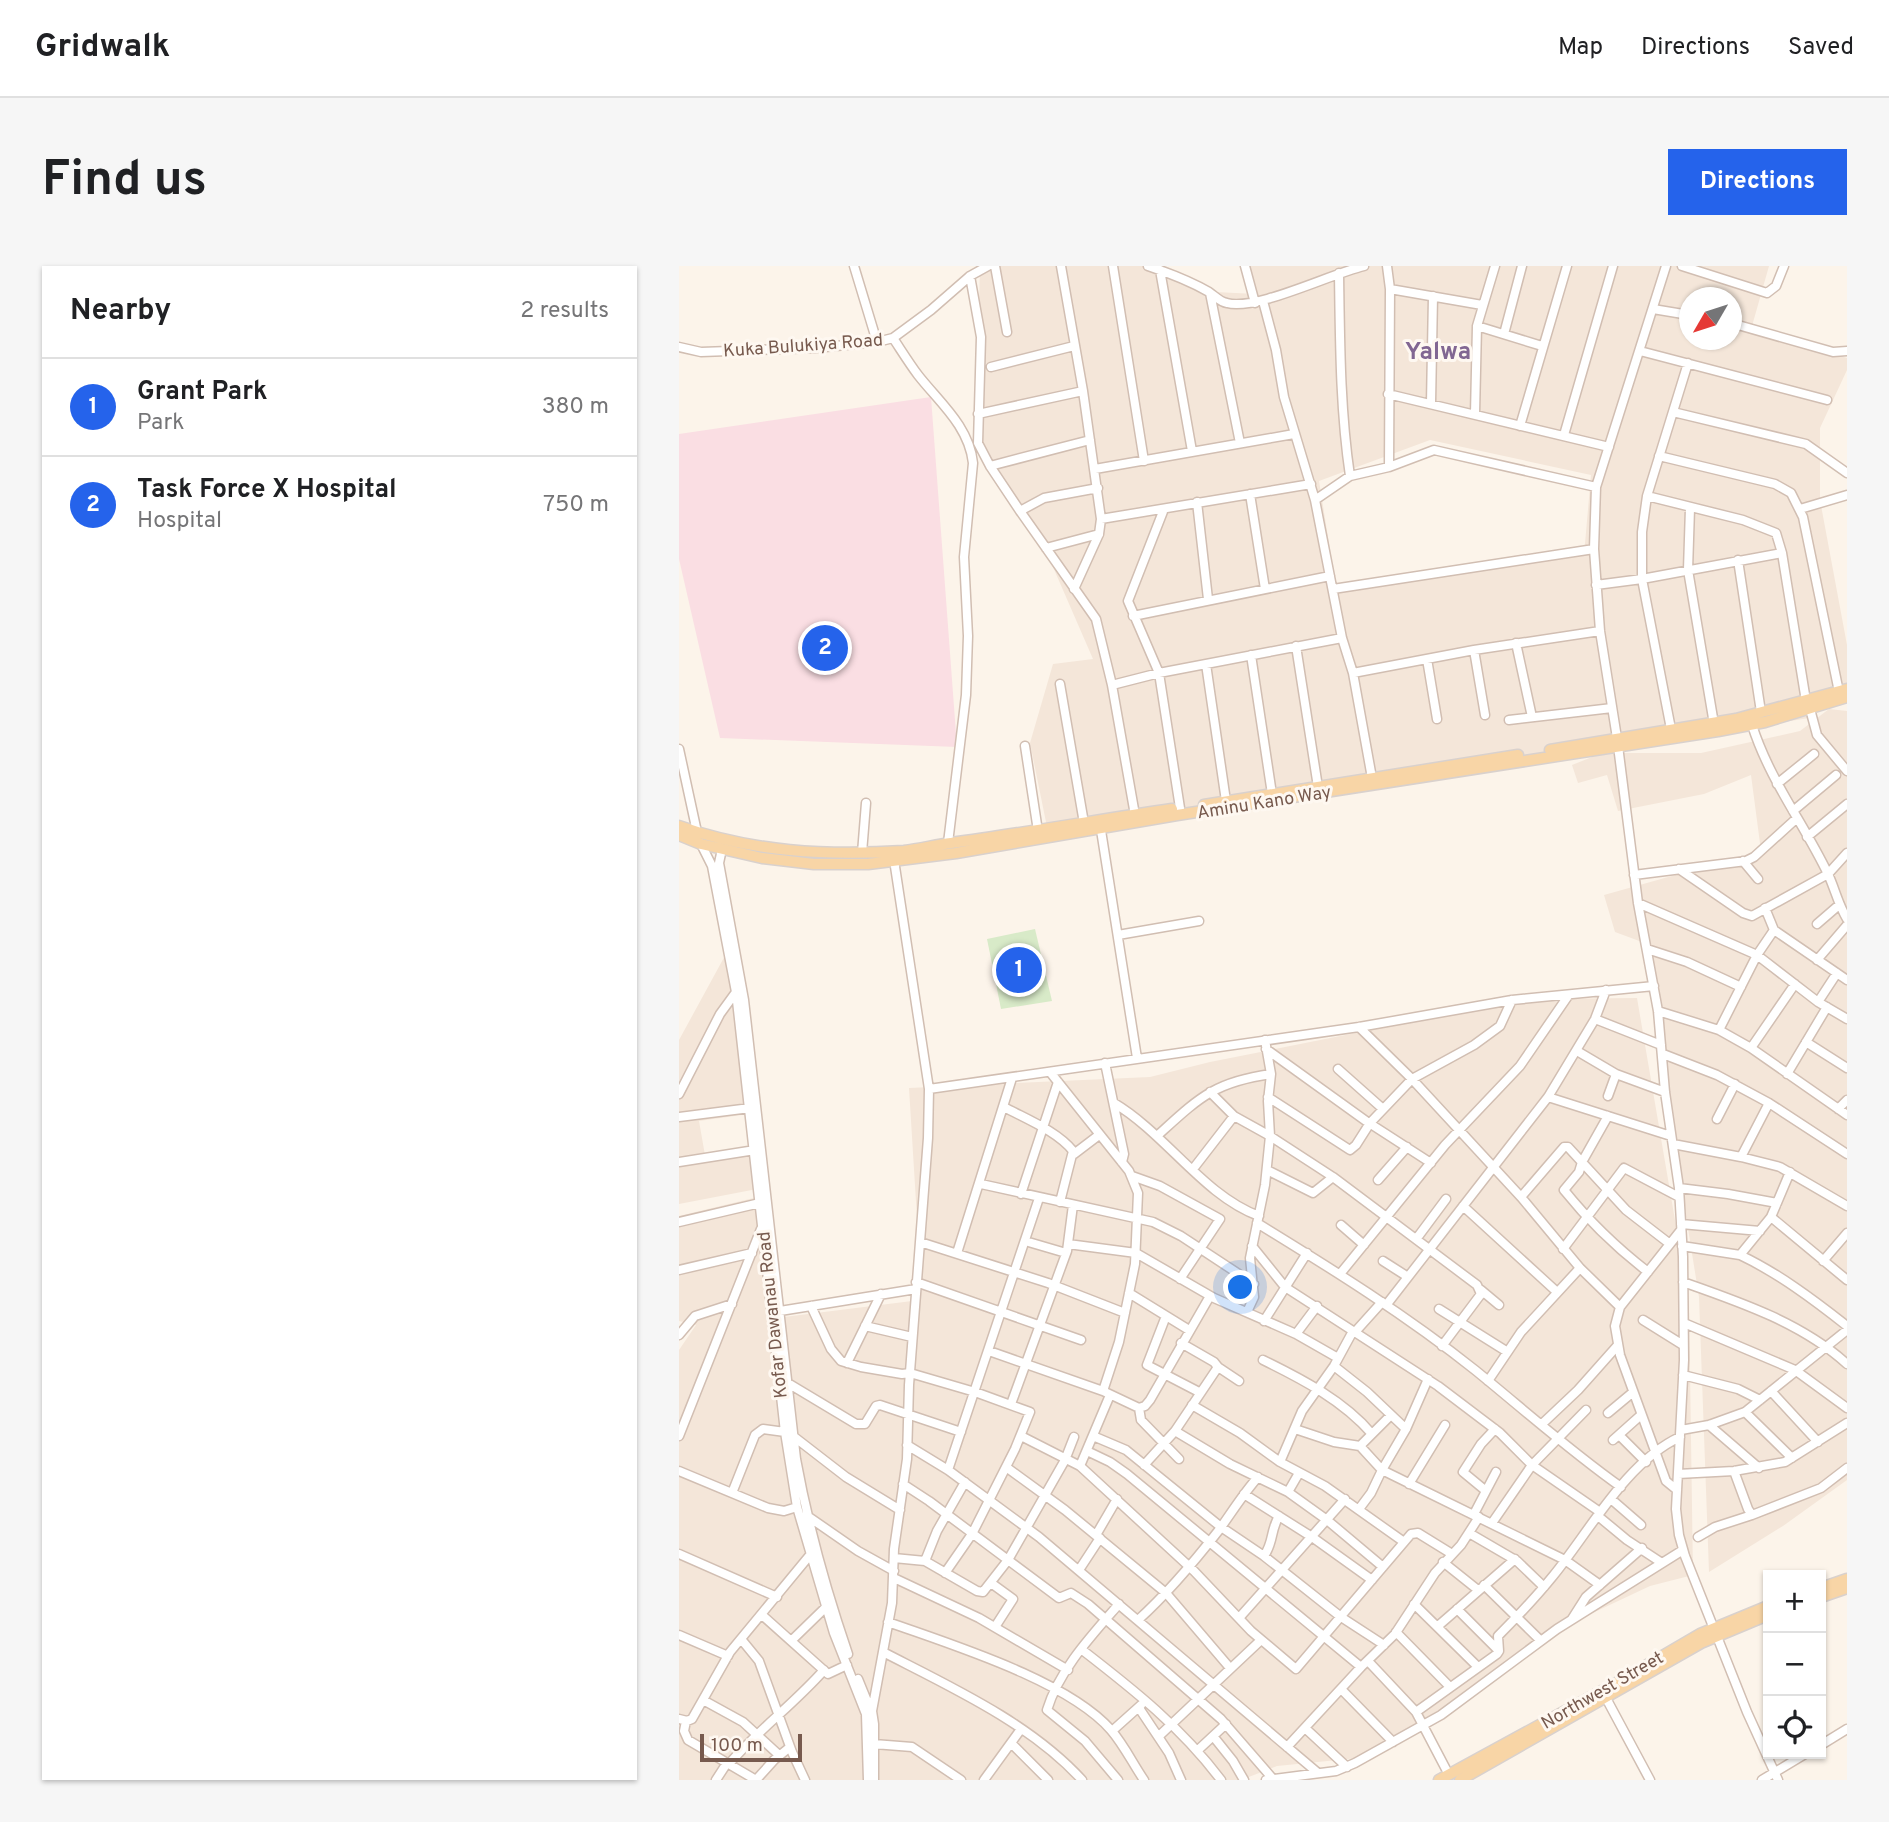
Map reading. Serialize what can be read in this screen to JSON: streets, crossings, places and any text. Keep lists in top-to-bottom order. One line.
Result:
{"streets":{"main road":["Aminu Kano Way","Northwest Street"],"street":["Kuka Bulukiya Road","Kofar Dawanau Road"]},"crossings":[["Aminu Kano Way","Kofar Dawanau Road"]],"districts":["Yalwa"],"scale_bar":"100 m","north":"bottom left","page":{"header":"Gridwalk","nav":["Map","Directions","Saved"],"buttons":"Directions","title":"Find us","heading":["Nearby","2 results"],"list":[{"mark":"1","name":"Grant Park","note":"Park","value":"380 m"},{"mark":"2","name":"Task Force X Hospital","note":"Hospital","value":"750 m"}],"pins":["2","1"],"map_buttons":["+","−"],"scale":"100 m"}}
